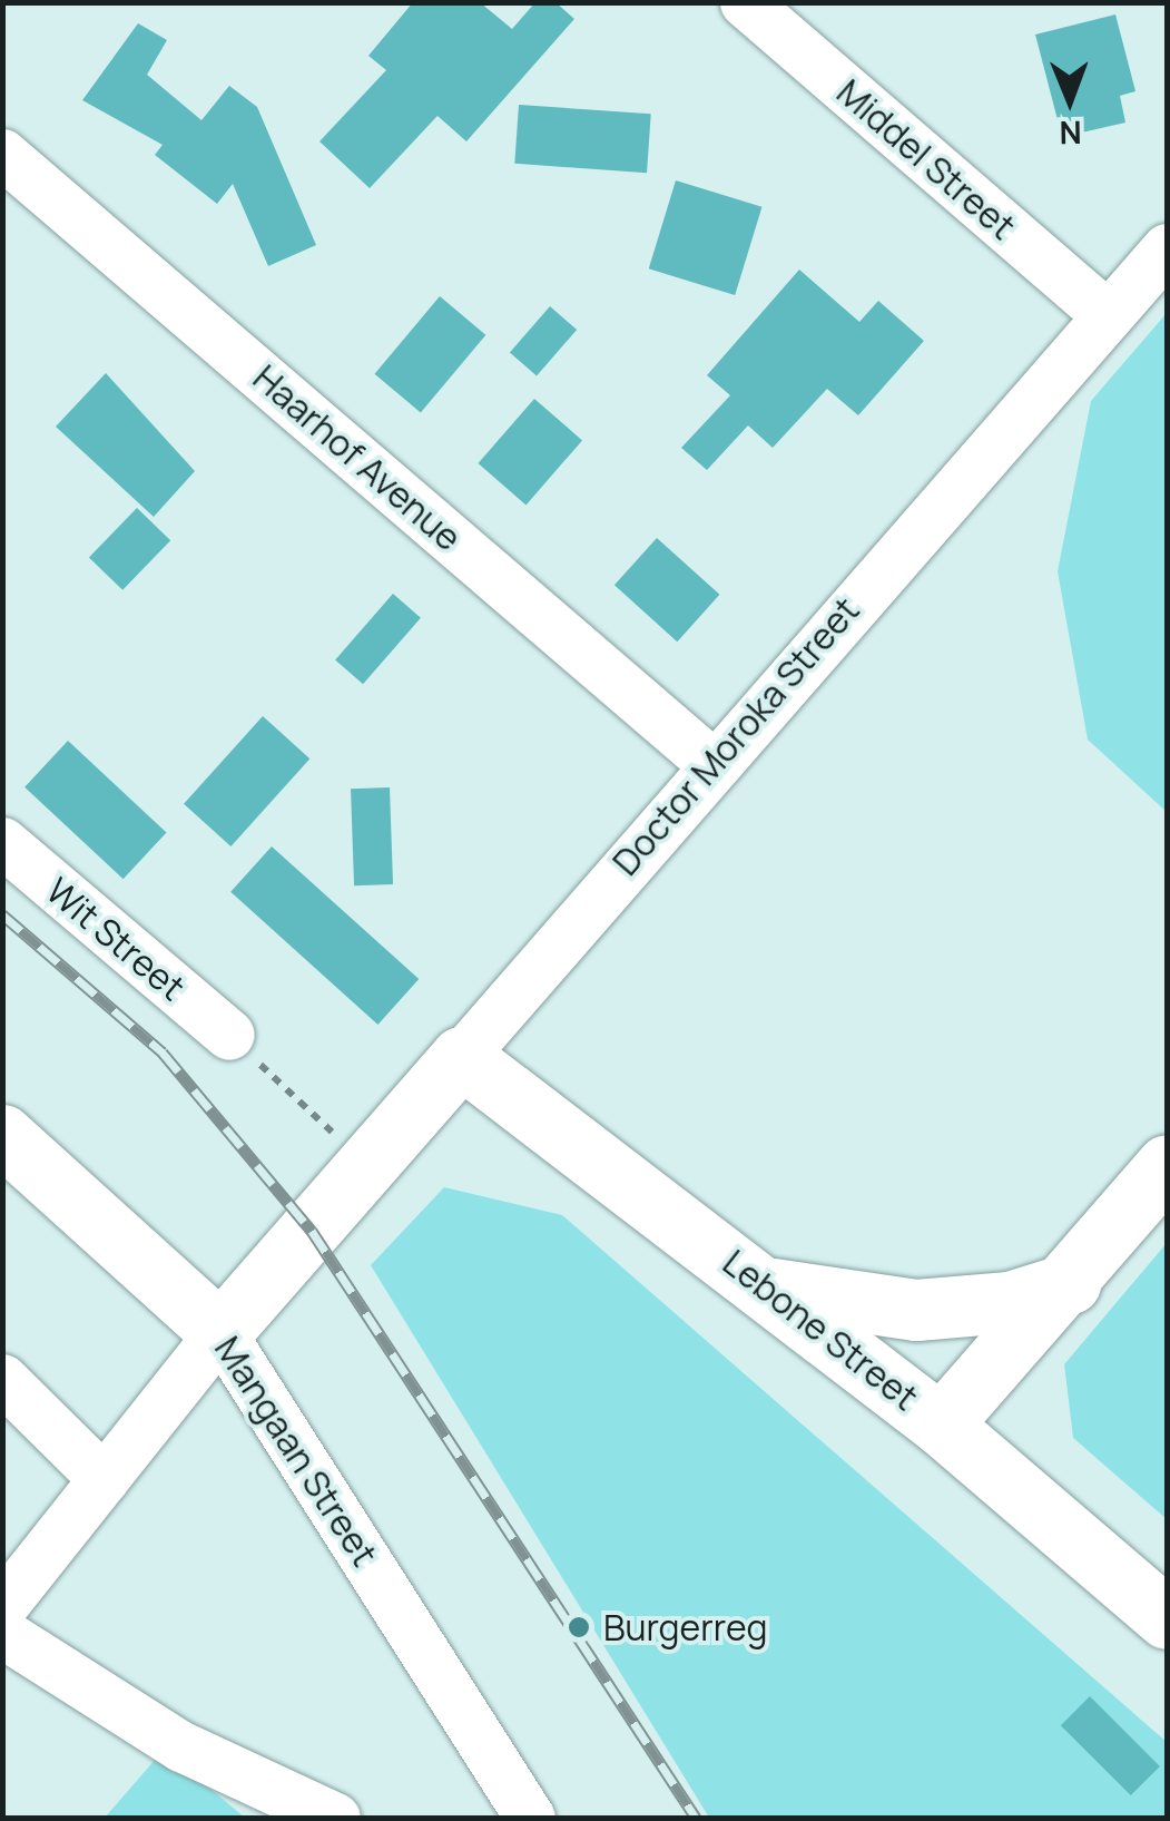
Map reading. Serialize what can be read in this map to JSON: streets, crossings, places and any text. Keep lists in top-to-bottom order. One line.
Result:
{"streets":{"street":["Middel Street","Haarhof Avenue","Doctor Moroka Street","Wit Street","Lebone Street","Mangaan Street"]},"crossings":[["Middel Street","Doctor Moroka Street"],["Haarhof Avenue","Doctor Moroka Street"],["Doctor Moroka Street","Lebone Street"],["Doctor Moroka Street","Mangaan Street"]],"places":["Burgerreg"],"north":"bottom"}
